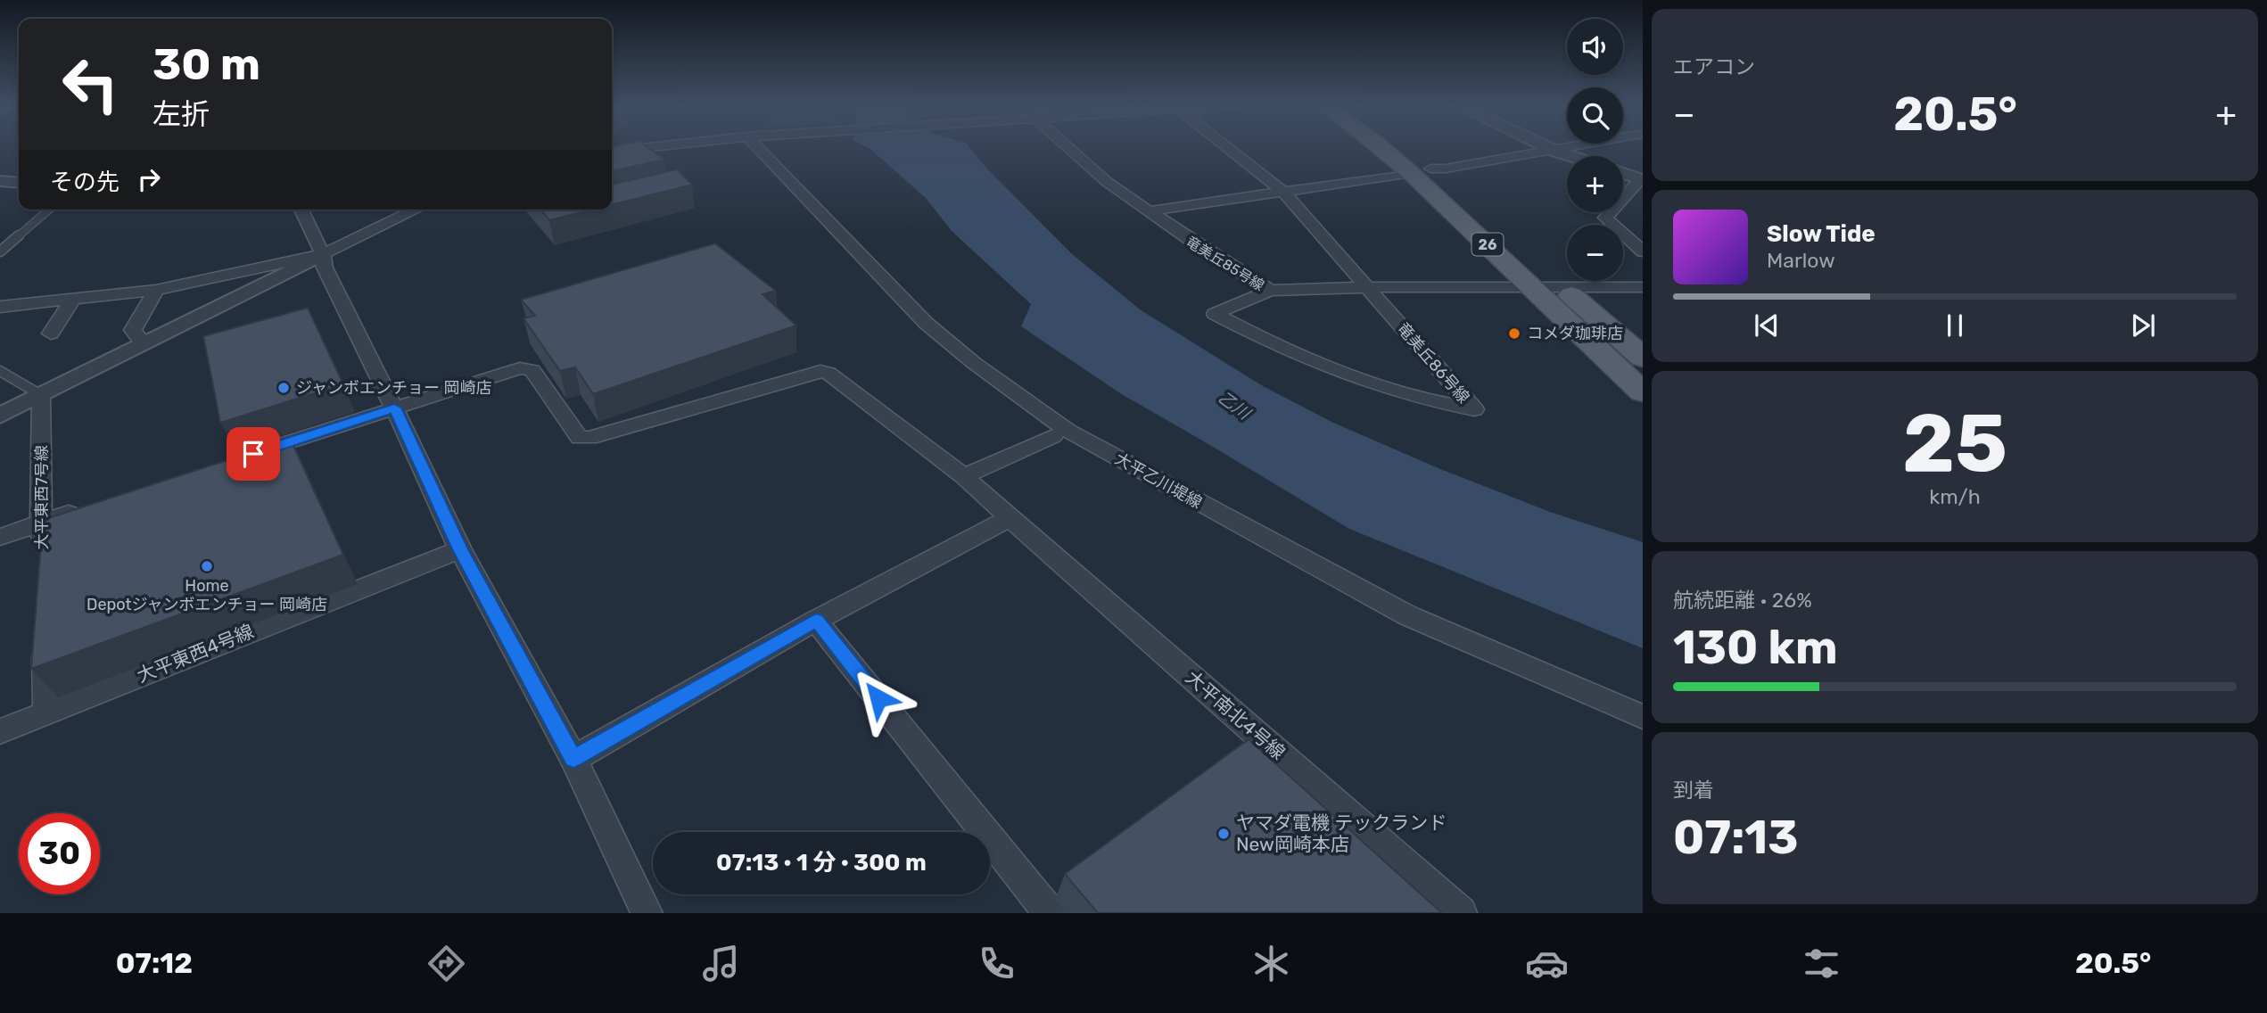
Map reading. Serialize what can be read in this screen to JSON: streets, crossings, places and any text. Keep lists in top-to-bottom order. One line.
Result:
{"streets":{"main road":["26"],"street":["竜美丘85号線","竜美丘86号線","大平乙川堤線","大平東西7号線","大平東西4号線","大平南北4号線"]},"crossings":[["26","竜美丘85号線"],["竜美丘85号線","竜美丘86号線"]],"water":["乙川"],"places":["コメダ珈琲店","ジャンボエンチョー 岡崎店","Home Depotジャンボエンチョー 岡崎店","ヤマダ電機 テックランド New岡崎本店"],"page":{"tile":["エアコン",["25","km/h"],["航続距離 · 26%","130 km"],["到着","07:13"]],"map_buttons":["+","−"],"turn":["30 m","左折"],"heat":["−","20.5°","+"],"then":"その先","song":["Slow Tide","Marlow"],"limit":"30","trip":"07:13 · 1 分 · 300 m","tabs":["07:12","20.5°"]}}
